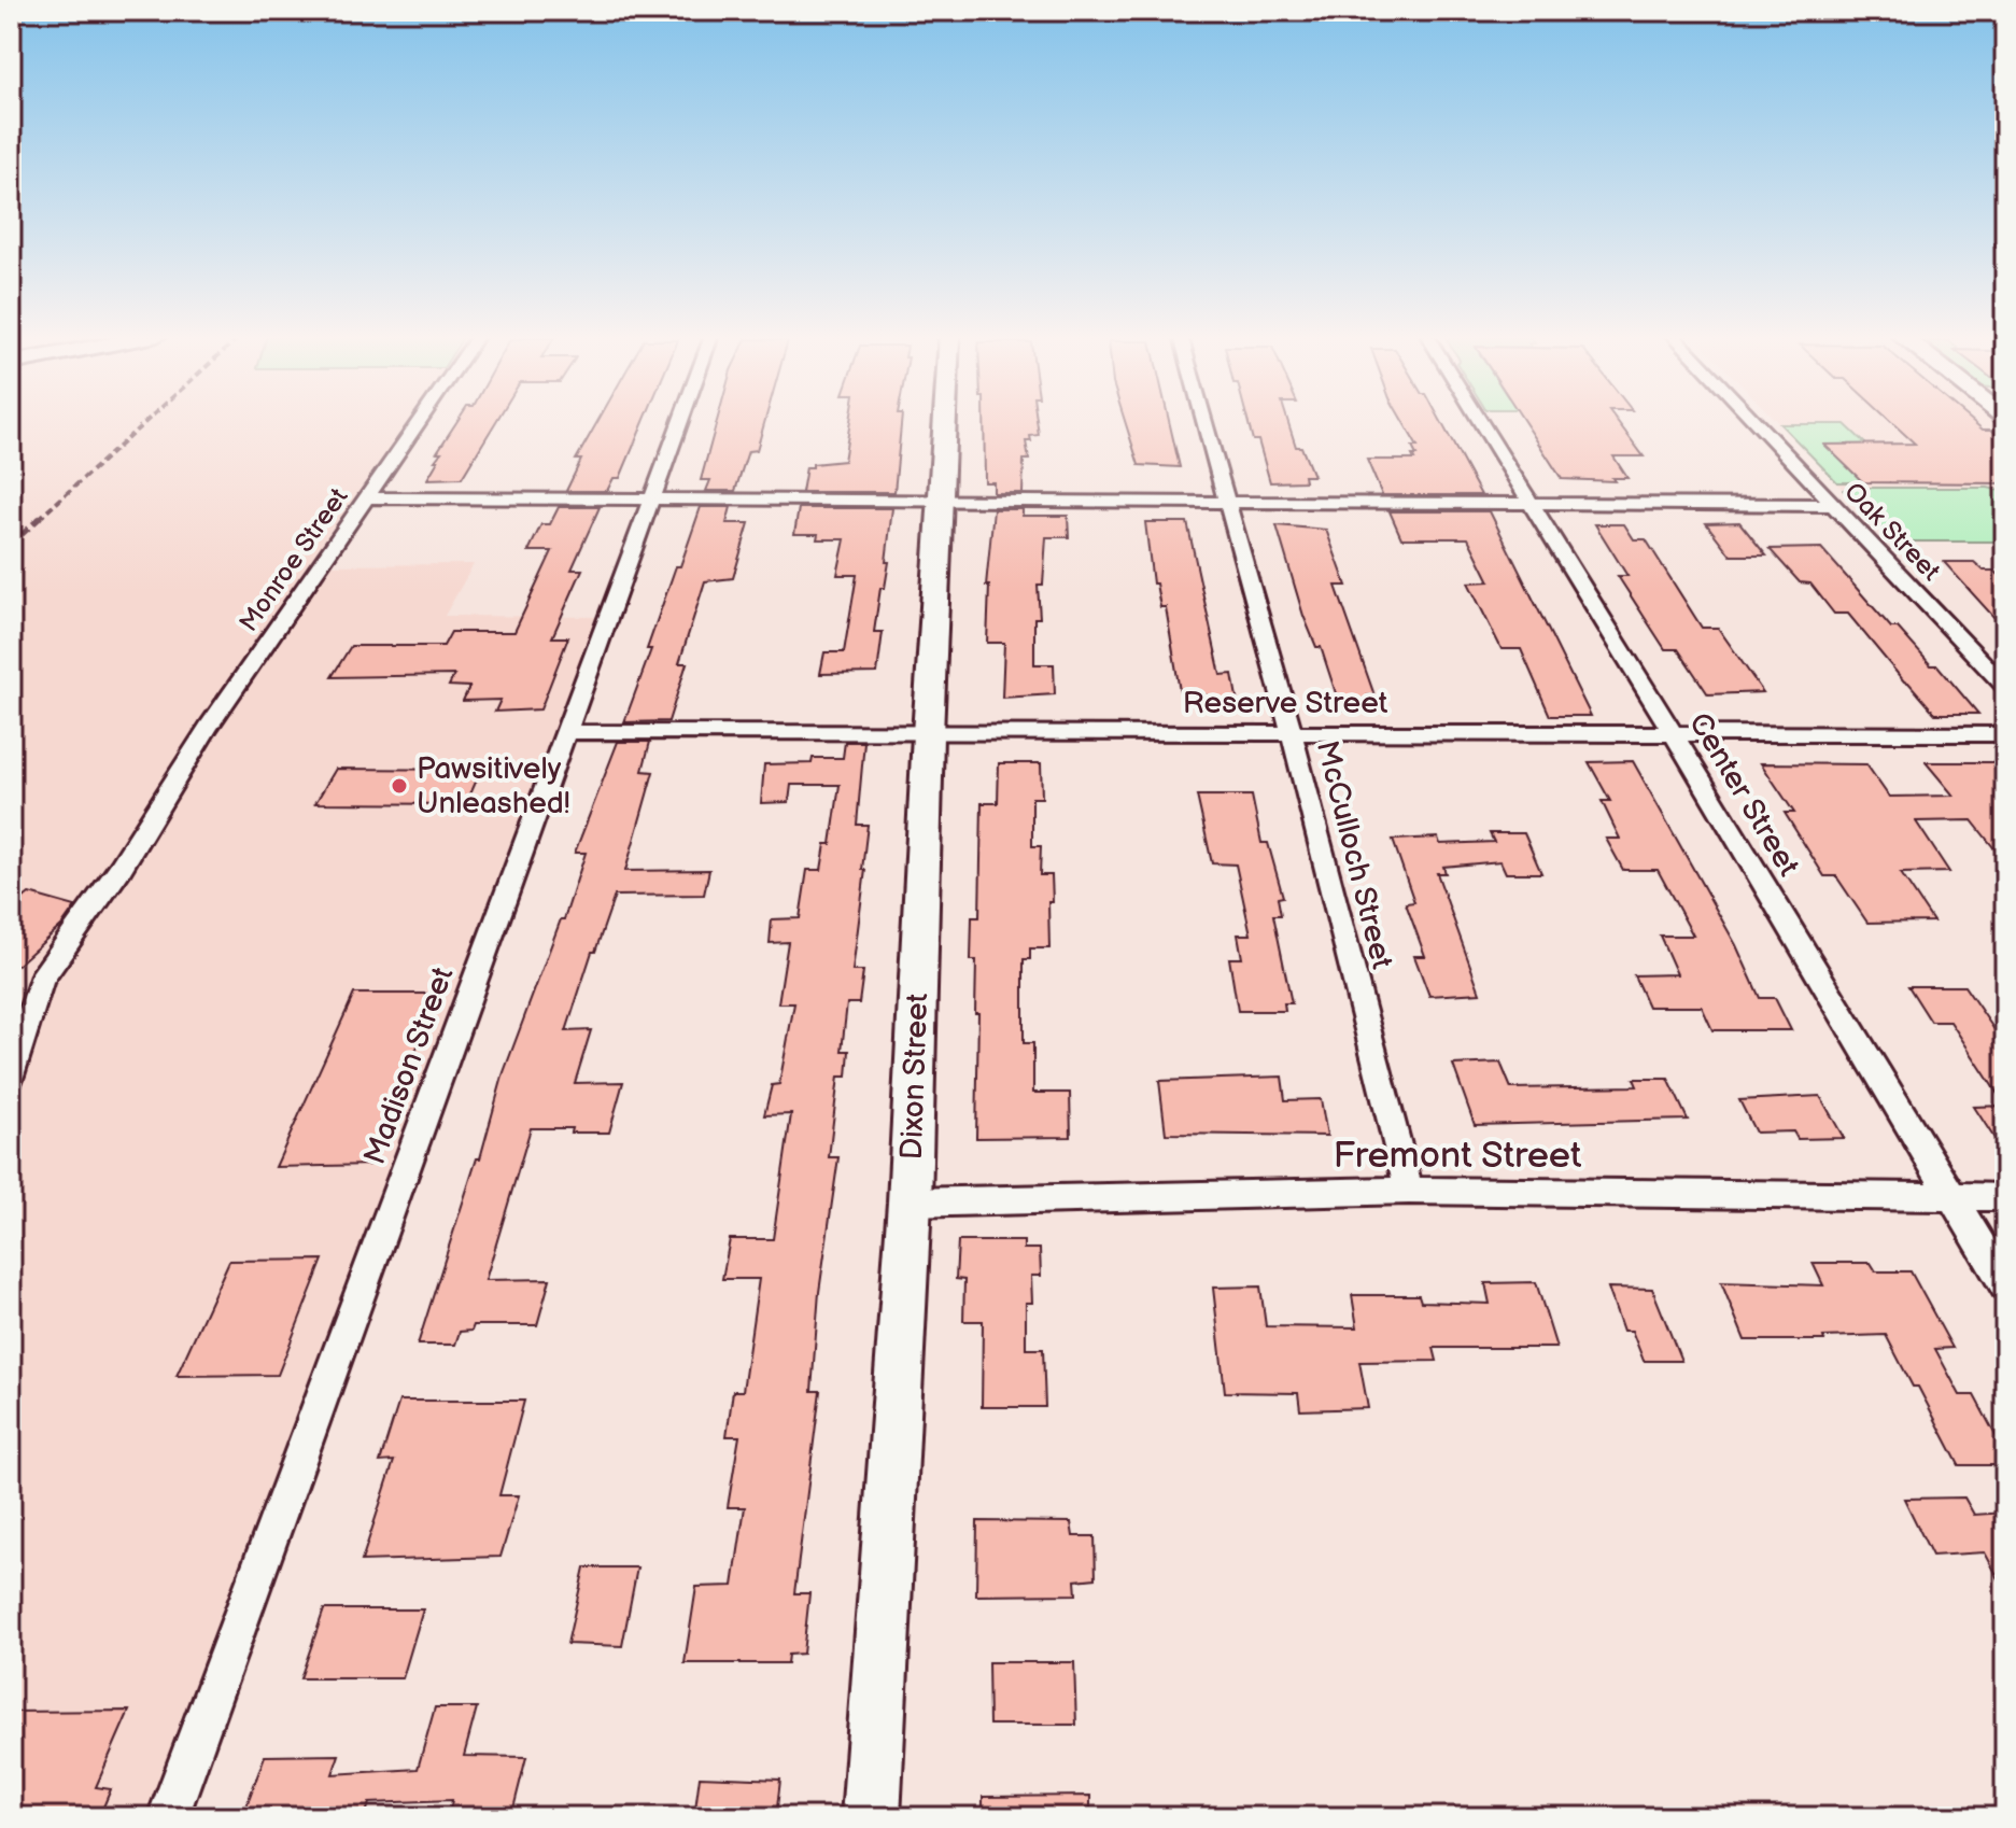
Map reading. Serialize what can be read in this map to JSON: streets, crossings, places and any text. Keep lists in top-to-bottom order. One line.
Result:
{"streets":{"street":["Oak Street","Monroe Street","Reserve Street","Center Street","McCulloch Street","Madison Street","Dixon Street","Fremont Street"]},"crossings":[["Reserve Street","Center Street"],["Reserve Street","McCulloch Street"],["Reserve Street","Madison Street"],["Reserve Street","Dixon Street"],["Center Street","Fremont Street"],["McCulloch Street","Fremont Street"],["Dixon Street","Fremont Street"]],"places":["Pawsitively Unleashed!"]}
